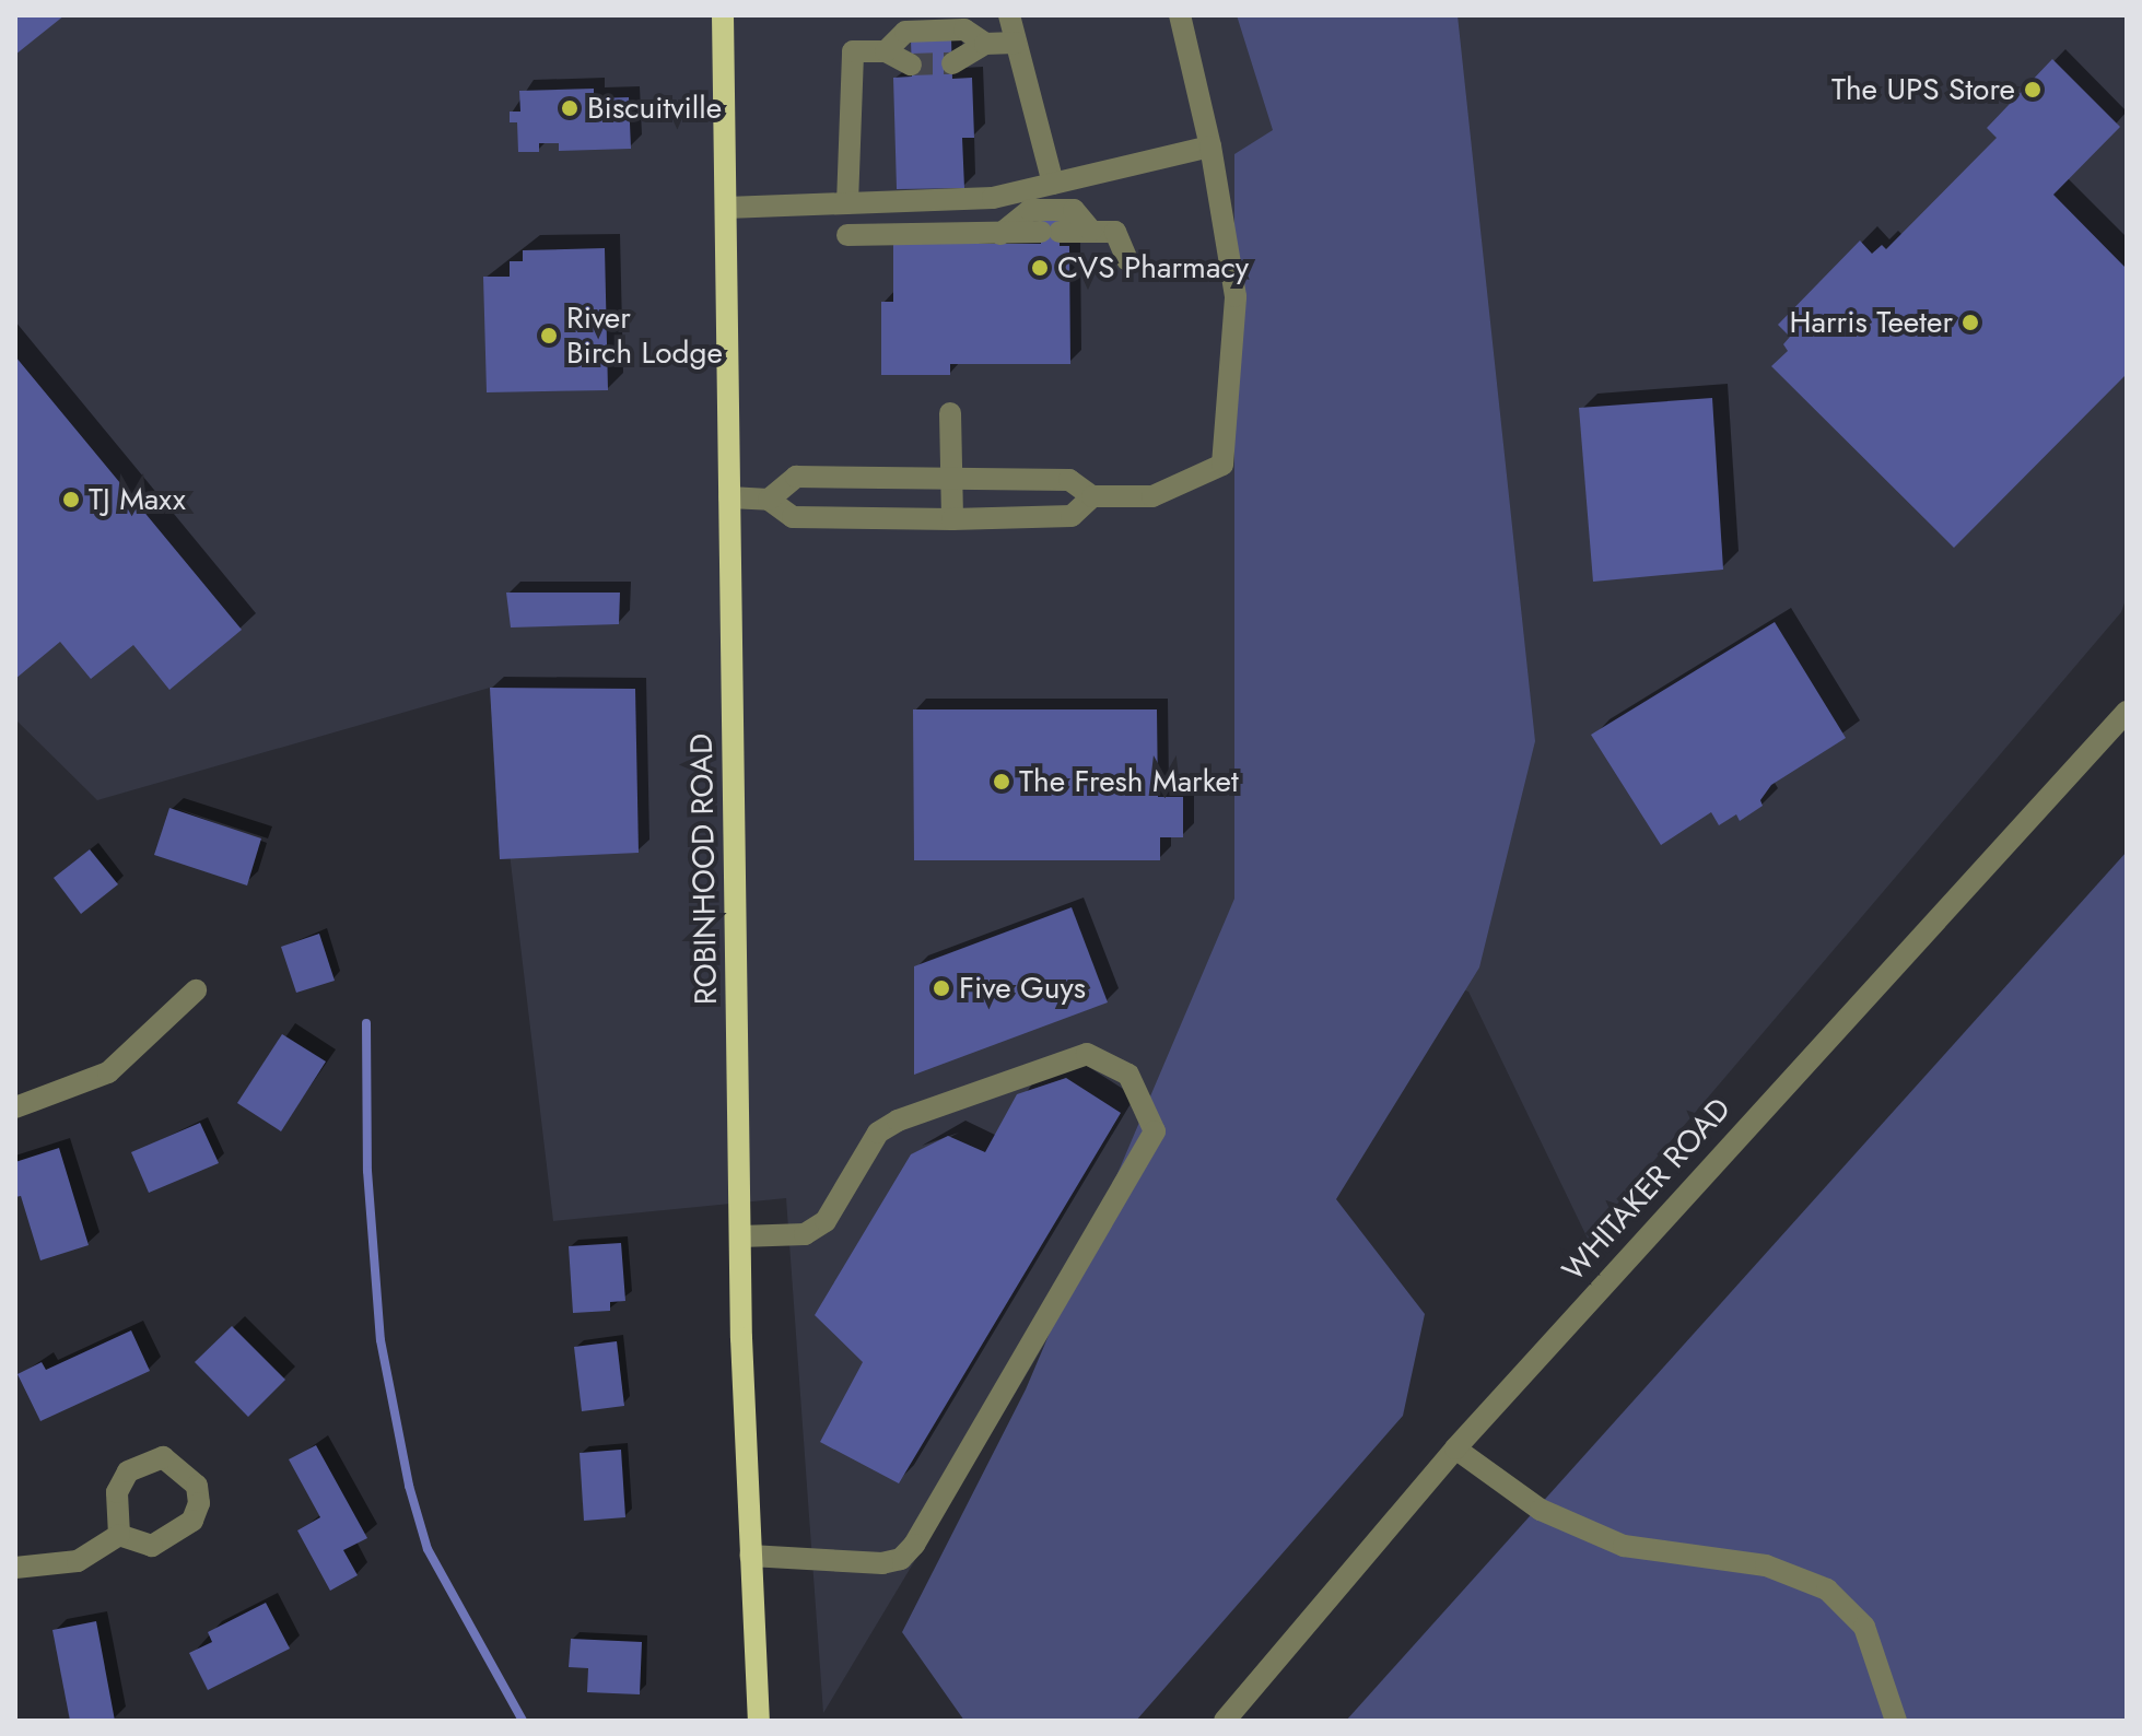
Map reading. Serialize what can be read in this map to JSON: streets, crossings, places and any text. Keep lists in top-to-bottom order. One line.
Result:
{"streets":{"main road":["ROBINHOOD ROAD"],"street":["WHITAKER ROAD"]},"places":["The UPS Store","Biscuitville","CVS Pharmacy","Harris Teeter","River Birch Lodge","TJ Maxx","The Fresh Market","Five Guys"]}
